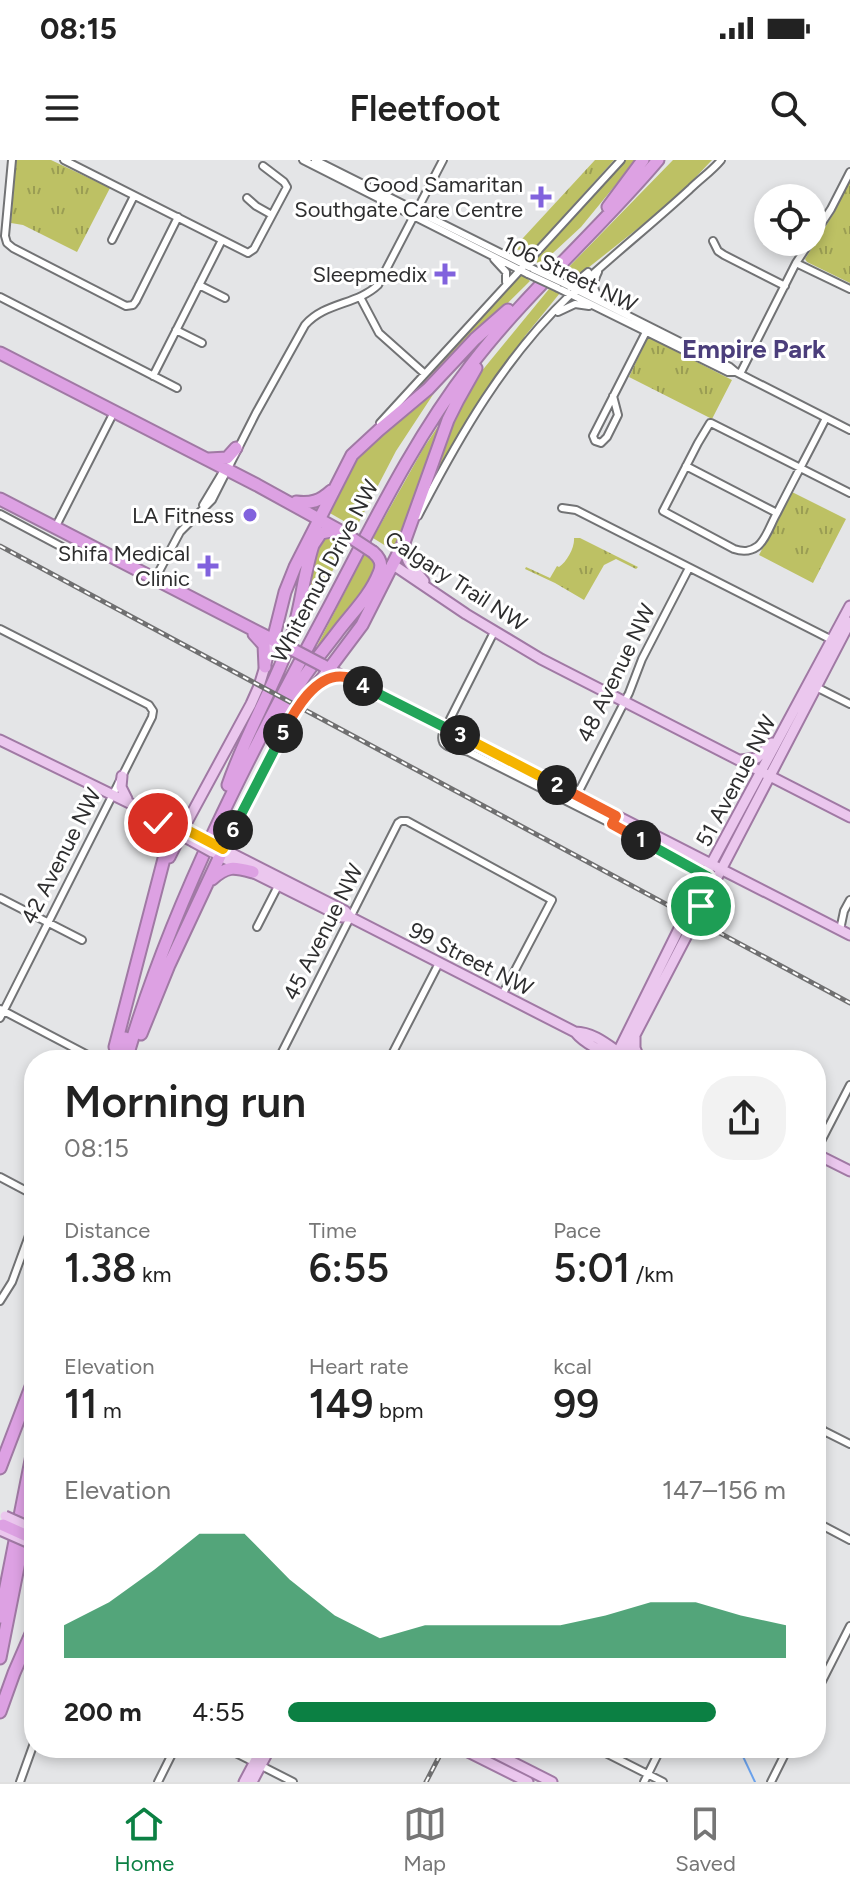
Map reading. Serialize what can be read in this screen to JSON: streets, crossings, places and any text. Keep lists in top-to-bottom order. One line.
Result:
{"streets":{"highway":["Whitemud Drive NW","Calgary Trail NW"],"main road":["51 Avenue NW","99 Street NW"],"street":["106 Street NW","48 Avenue NW","42 Avenue NW","45 Avenue NW"]},"crossings":[["Calgary Trail NW","48 Avenue NW"],["Calgary Trail NW","51 Avenue NW"],["42 Avenue NW","99 Street NW"],["45 Avenue NW","99 Street NW"]],"districts":["Empire Park"],"places":{"health":["Good Samaritan Southgate Care Centre","Sleepmedix","Shifa Medical Clinic"],"other":["LA Fitness"]},"page":{"status":"08:15","header":"Fleetfoot","pins":["4","5","3","2","6","1"],"heading":["Morning run","08:15"],"stats":[["Distance","1.38 km"],["Time","6:55"],["Pace","5:01 /km"],["Elevation","11 m"],["Heart rate","149 bpm"],["kcal","99"]],"chart":["Elevation","147–156 m"],"list":[{"name":"200 m","note":"4:55"}],"tabs":["Home","Map","Saved"]}}
